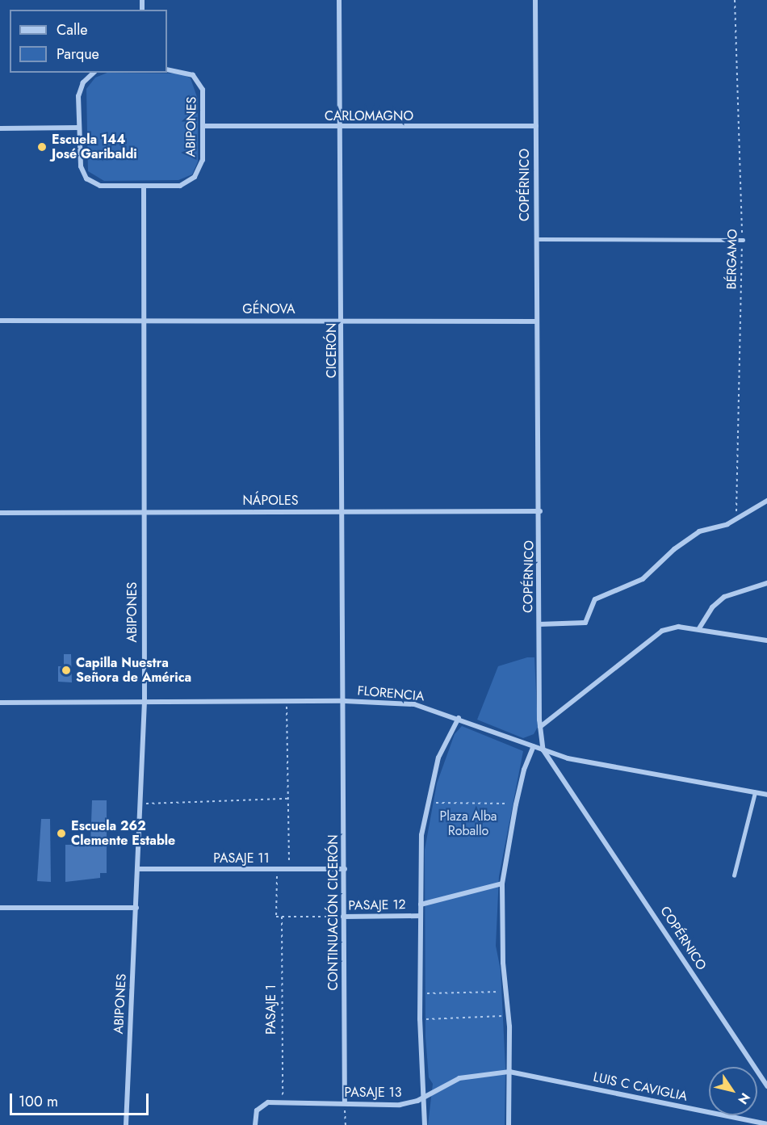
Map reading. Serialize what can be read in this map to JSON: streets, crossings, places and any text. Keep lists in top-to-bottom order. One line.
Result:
{"streets":{"street":["CARLOMAGNO","ABIPONES","COPÉRNICO","GÉNOVA","CICERÓN","NÁPOLES","FLORENCIA","PASAJE 11","PASAJE 12","CONTINUACIÓN CICERÓN","LUIS C CAVIGLIA","PASAJE 13"],"path":["BÉRGAMO","PASAJE 1"]},"crossings":[["CARLOMAGNO","ABIPONES"],["CARLOMAGNO","COPÉRNICO"],["CARLOMAGNO","CICERÓN"],["ABIPONES","GÉNOVA"],["ABIPONES","NÁPOLES"],["ABIPONES","FLORENCIA"],["ABIPONES","PASAJE 11"],["COPÉRNICO","GÉNOVA"],["COPÉRNICO","NÁPOLES"],["COPÉRNICO","FLORENCIA"],["GÉNOVA","CICERÓN"],["CICERÓN","NÁPOLES"],["CICERÓN","FLORENCIA"],["CICERÓN","CONTINUACIÓN CICERÓN"],["FLORENCIA","CONTINUACIÓN CICERÓN"],["PASAJE 11","PASAJE 12"],["PASAJE 11","CONTINUACIÓN CICERÓN"],["PASAJE 12","CONTINUACIÓN CICERÓN"],["PASAJE 12","PASAJE 1"],["CONTINUACIÓN CICERÓN","PASAJE 13"],["PASAJE 1","PASAJE 13"],["LUIS C CAVIGLIA","PASAJE 13"]],"parks":["Plaza Alba Roballo"],"places":["Escuela 144 José Garibaldi","Capilla Nuestra Señora de América","Escuela 262 Clemente Estable"],"legend":["Calle","Parque"],"scale_bar":"100 m","north":"bottom right"}
